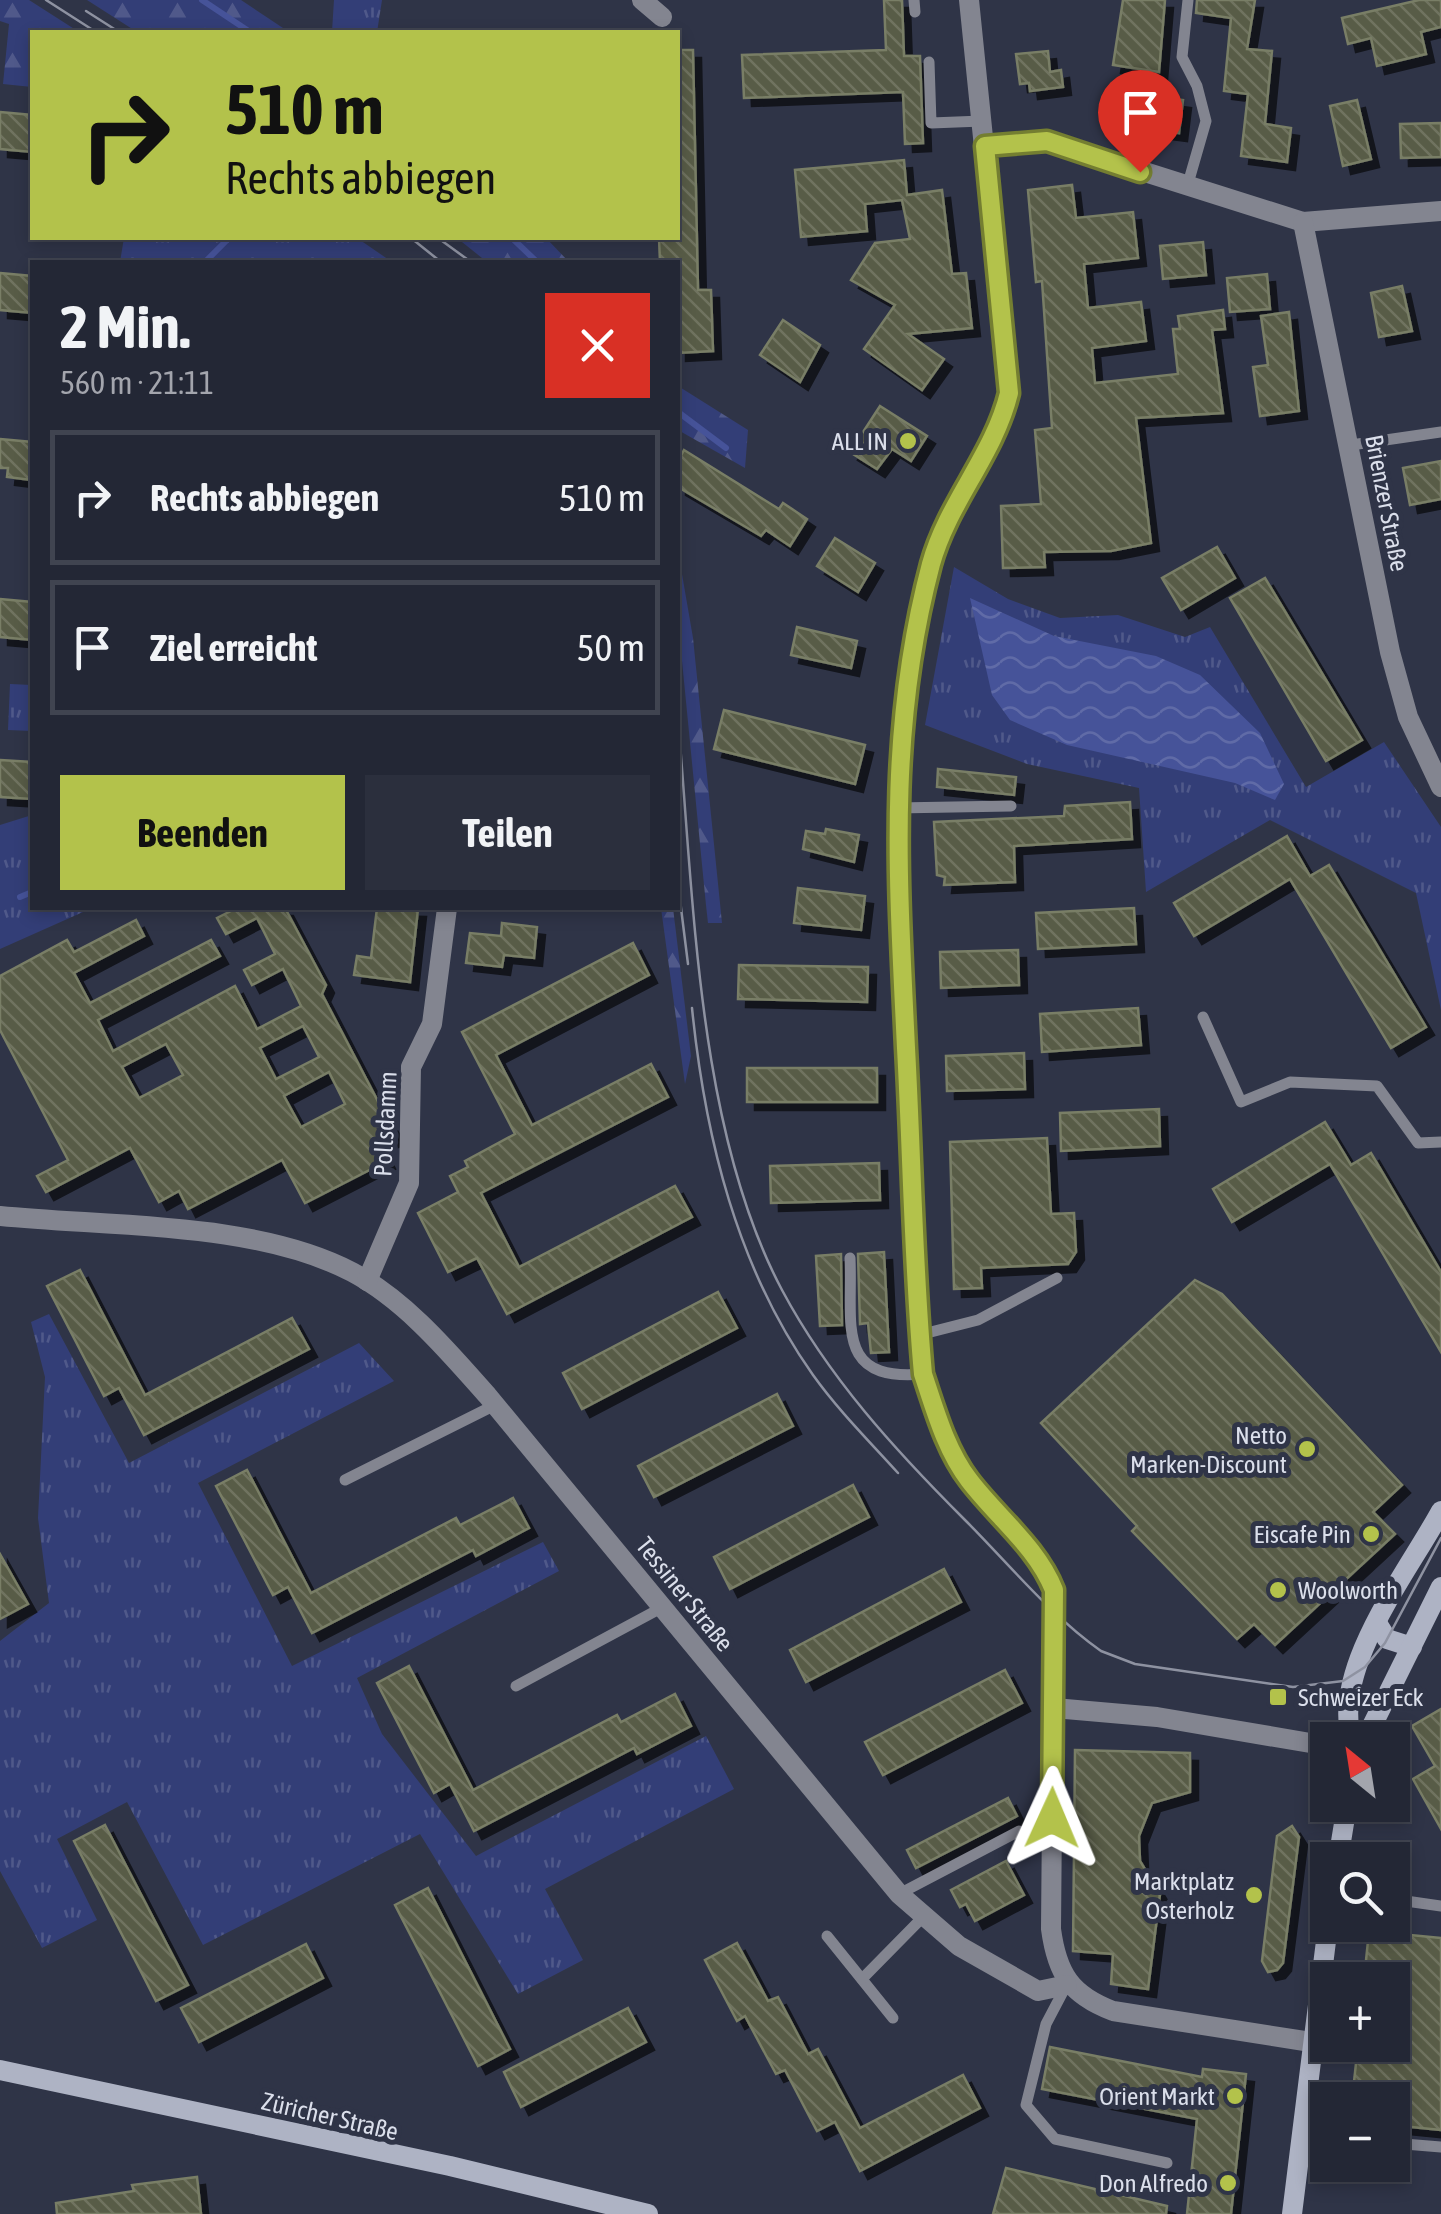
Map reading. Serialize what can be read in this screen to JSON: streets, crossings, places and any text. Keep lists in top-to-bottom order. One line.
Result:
{"streets":{"street":["Brienzer Straße","Pollsdamm","Tessiner Straße","Züricher Straße"]},"crossings":[["Pollsdamm","Tessiner Straße"]],"places":{"other":["ALL IN","Netto Marken-Discount","Eiscafe Pin","Woolworth","Marktplatz Osterholz","Orient Markt","Don Alfredo"],"transit":["Schweizer Eck"]},"north":"top left","page":{"turn":["510 m","Rechts abbiegen"],"heading":["2 Min.","560 m · 21:11"],"list":[{"name":"Rechts abbiegen","value":"510 m"},{"name":"Ziel erreicht","value":"50 m"}],"buttons":["Beenden","Teilen"],"map_buttons":["+","−"]}}
